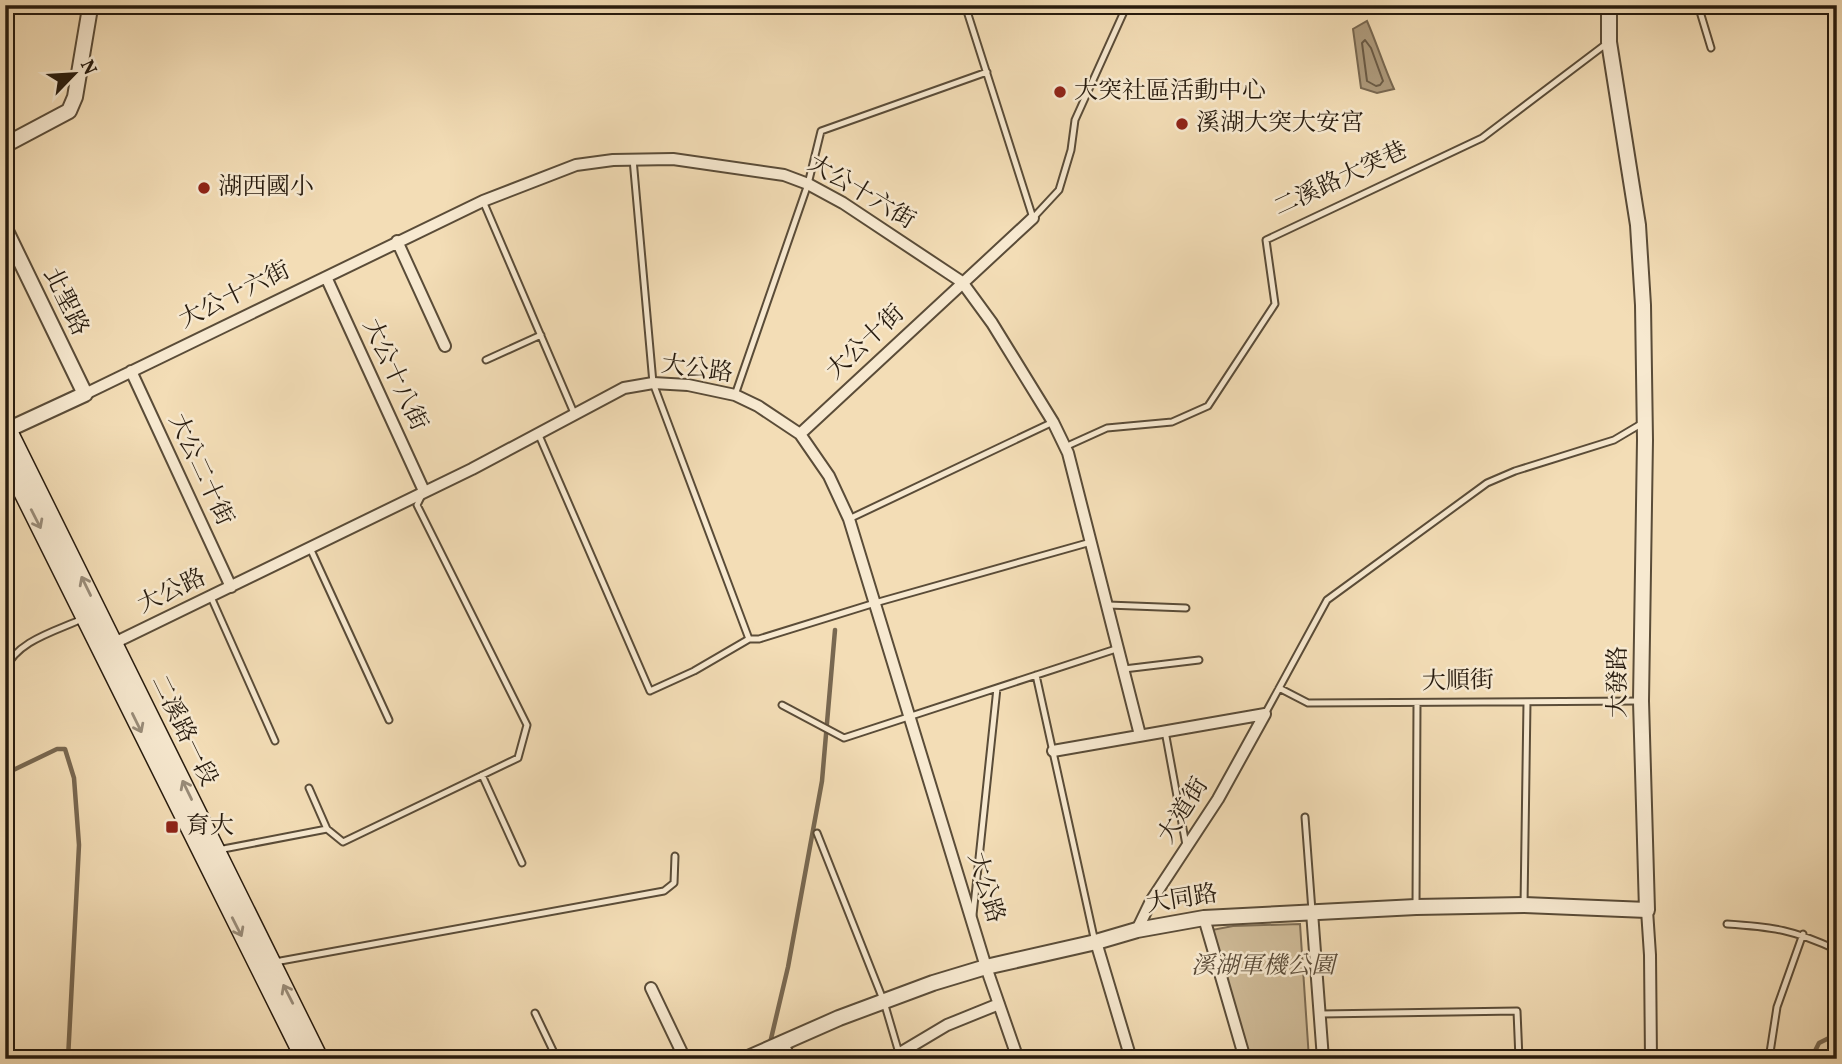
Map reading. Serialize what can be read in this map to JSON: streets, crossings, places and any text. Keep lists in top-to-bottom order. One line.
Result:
{"streets":{"main road":["二溪路一段"],"street":["大公十六街","北聖路","大公十街","大公路","大公十八街","大公二十街","大發路","大道街","大同路"],"lane":["二溪路大突巷","大順街"]},"crossings":[["二溪路大突巷","大發路"],["大公十六街","北聖路"],["大公十六街","大公十街"],["大公十六街","大公十八街"],["大公十六街","大公二十街"],["大公十六街","二溪路一段"],["大公十街","大公路"],["大公路","大公十八街"],["大公路","大公二十街"],["大公路","二溪路一段"],["大公路","大同路"],["大順街","大發路"],["大發路","大同路"],["大道街","大同路"]],"parks":["溪湖軍機公園"],"places":{"other":["大突社區活動中心","溪湖大突大安宮","湖西國小"],"transit":["育大"]},"north":"top right"}
